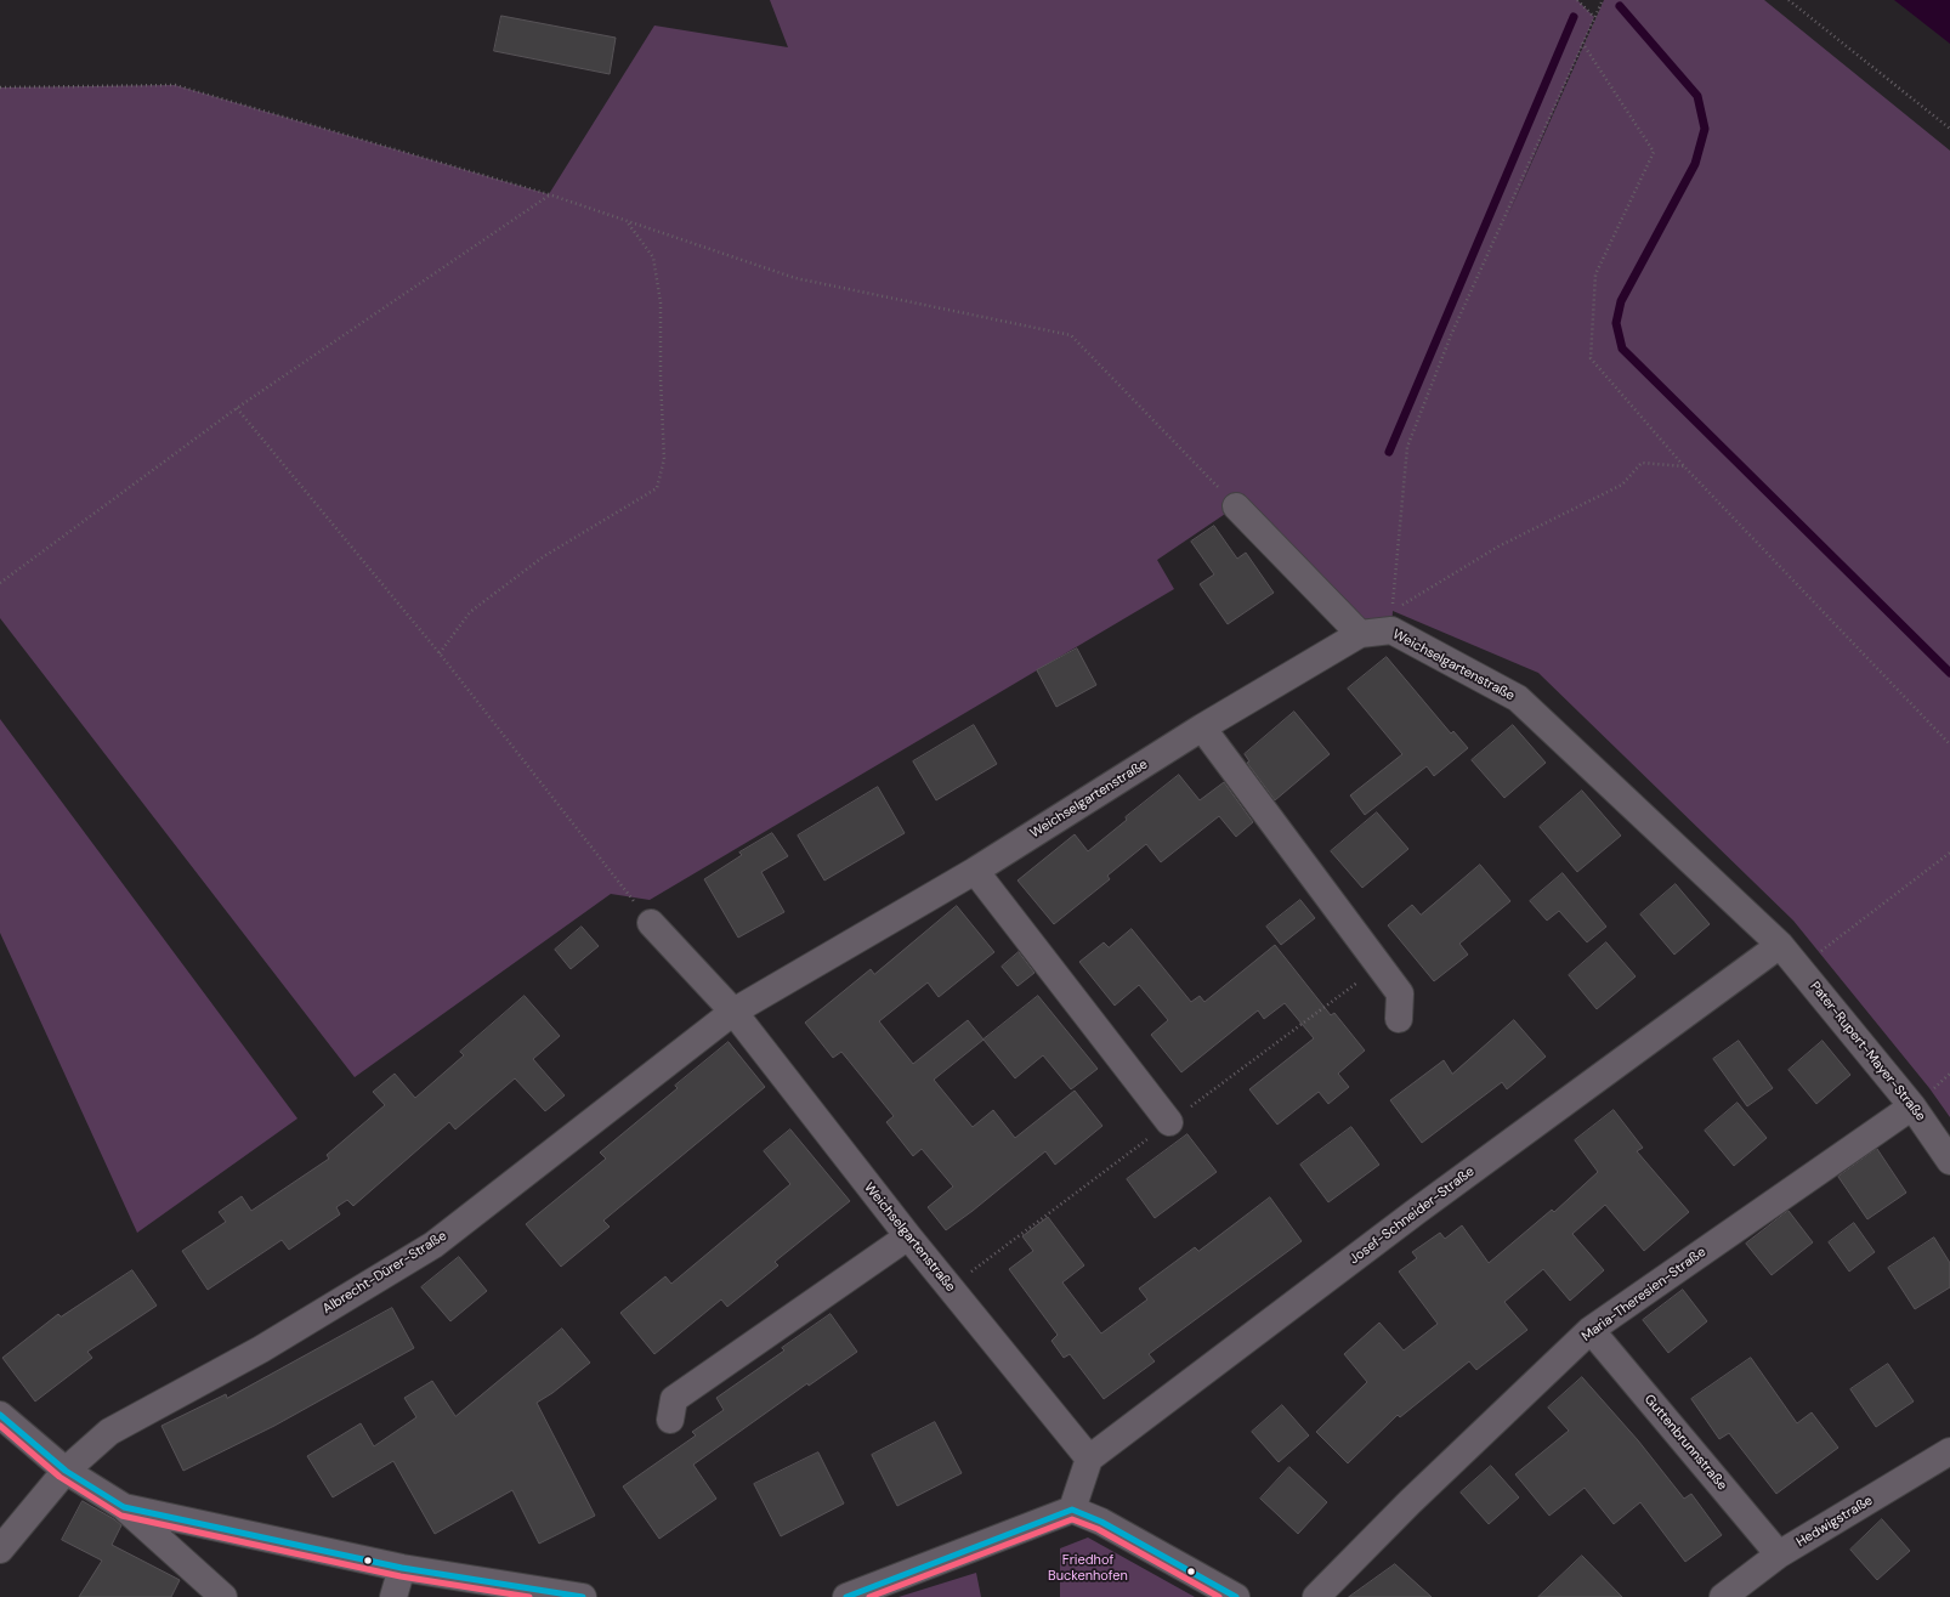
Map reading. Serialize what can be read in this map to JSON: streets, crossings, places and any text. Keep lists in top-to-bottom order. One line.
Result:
{"streets":{"street":["Weichselgartenstraße","Pater-Rupert-Mayer-Straße","Josef-Schneider-Straße","Albrecht-Dürer-Straße","Maria-Theresien-Straße","Guttenbrunnstraße","Hedwigstraße"]},"crossings":[["Weichselgartenstraße","Pater-Rupert-Mayer-Straße"],["Weichselgartenstraße","Josef-Schneider-Straße"],["Weichselgartenstraße","Albrecht-Dürer-Straße"],["Pater-Rupert-Mayer-Straße","Josef-Schneider-Straße"],["Pater-Rupert-Mayer-Straße","Maria-Theresien-Straße"],["Maria-Theresien-Straße","Guttenbrunnstraße"],["Guttenbrunnstraße","Hedwigstraße"]],"parks":["Friedhof Buckenhofen"]}
